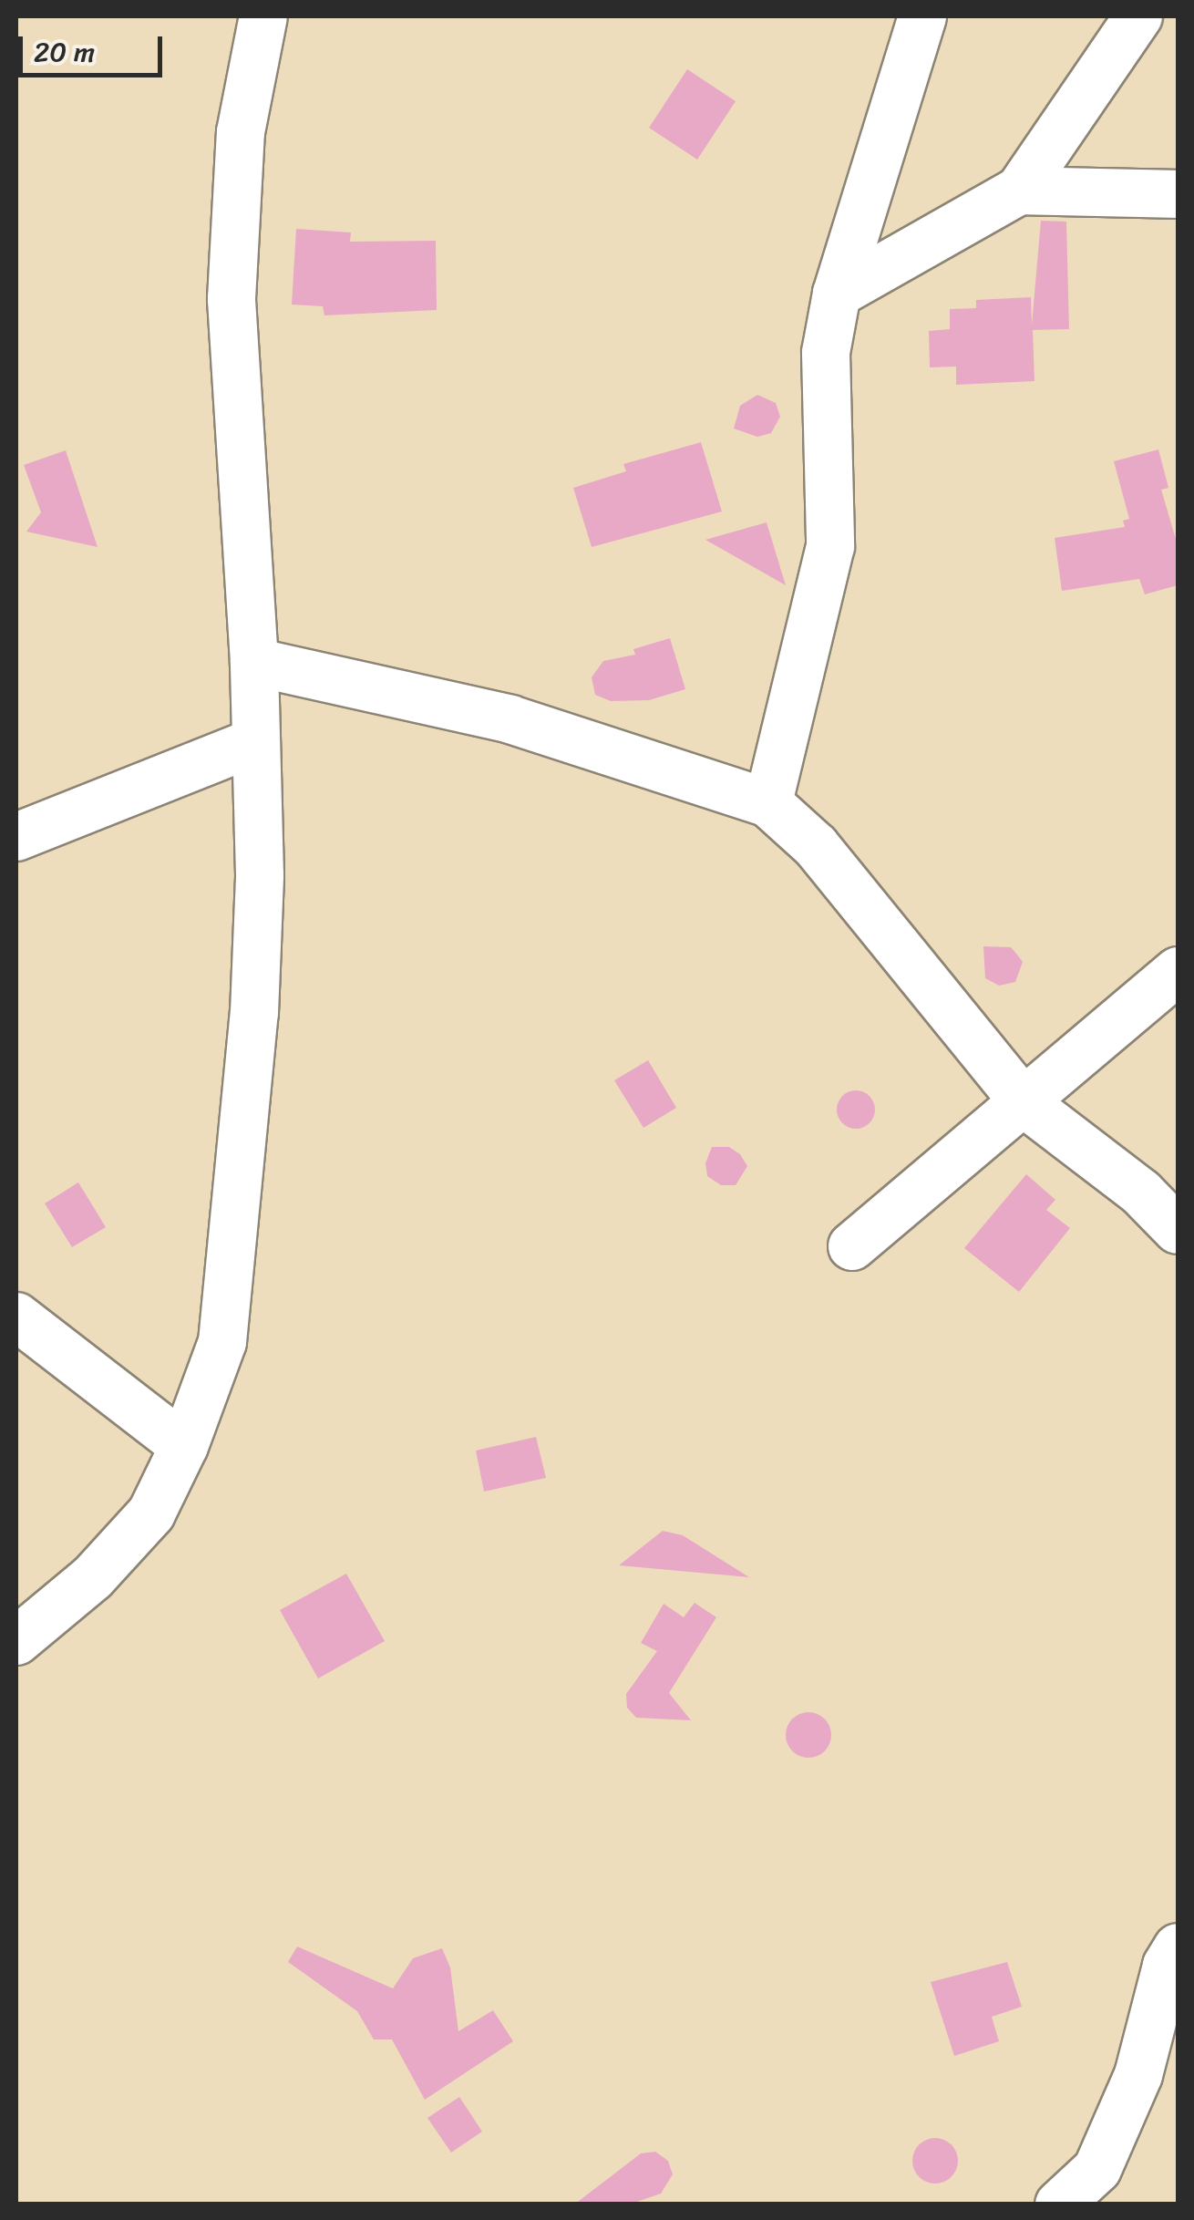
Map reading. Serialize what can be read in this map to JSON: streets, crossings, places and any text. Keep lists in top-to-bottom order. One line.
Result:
{"scale_bar":"20 m"}
